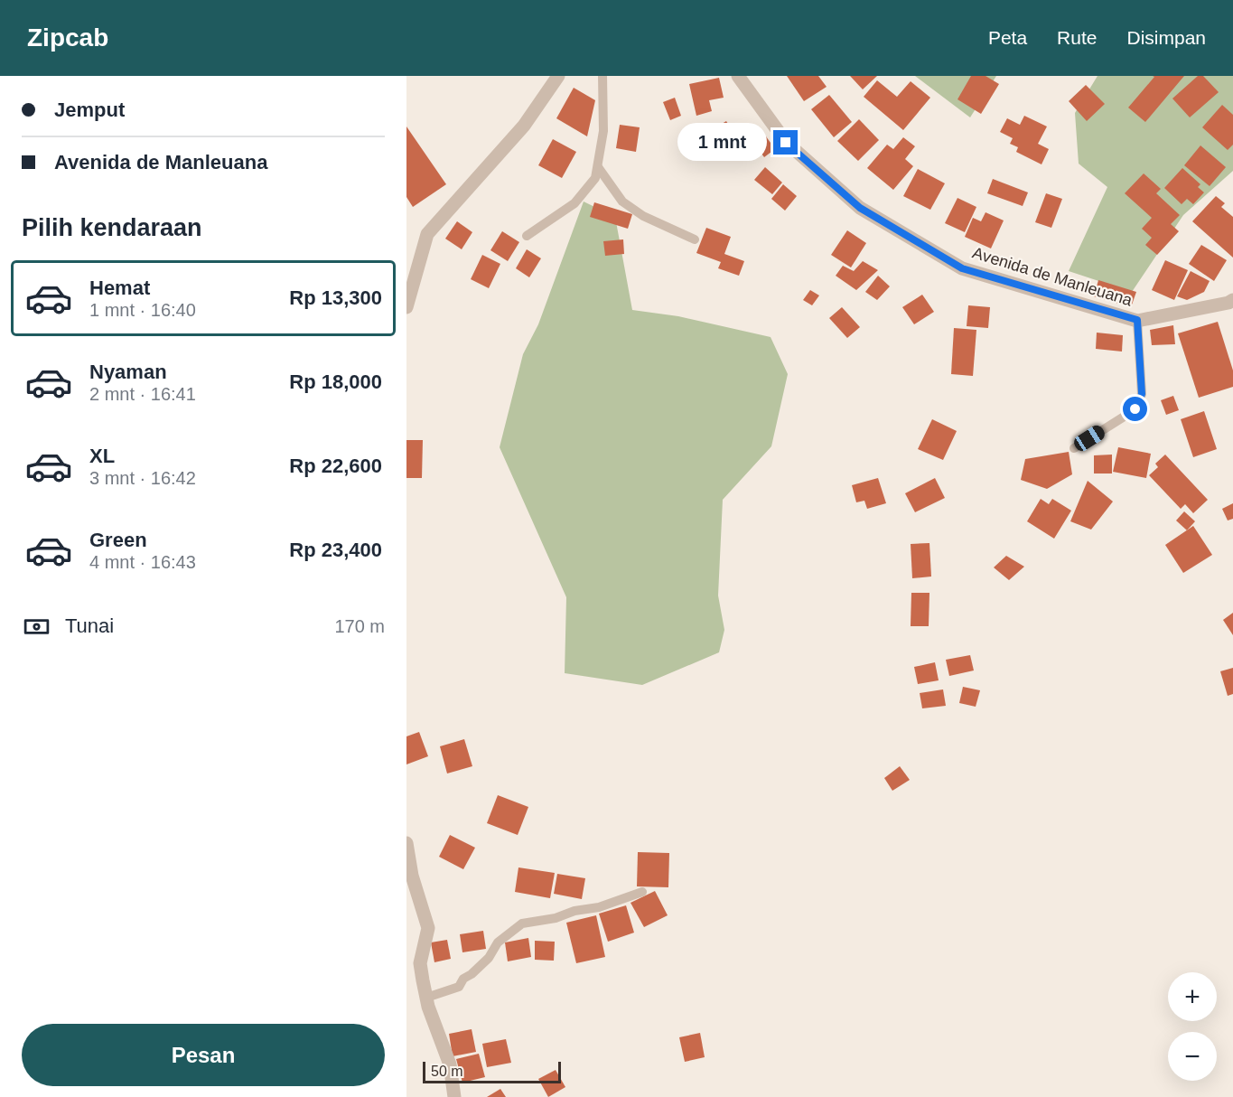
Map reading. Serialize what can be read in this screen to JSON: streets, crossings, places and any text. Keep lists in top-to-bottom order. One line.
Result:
{"streets":{"street":["Avenida de Manleuana"]},"scale_bar":"50 m","page":{"header":"Zipcab","nav":["Peta","Rute","Disimpan"],"banner":["Jemput","Avenida de Manleuana"],"bubble":"1 mnt","heading":"Pilih kendaraan","list":[{"name":"Hemat","note":"1 mnt · 16:40","value":"Rp 13,300"},{"name":"Nyaman","note":"2 mnt · 16:41","value":"Rp 18,000"},{"name":"XL","note":"3 mnt · 16:42","value":"Rp 22,600"},{"name":"Green","note":"4 mnt · 16:43","value":"Rp 23,400"}],"pay":["Tunai","170 m"],"map_buttons":["+","−"],"buttons":"Pesan","scale":"50 m"}}
